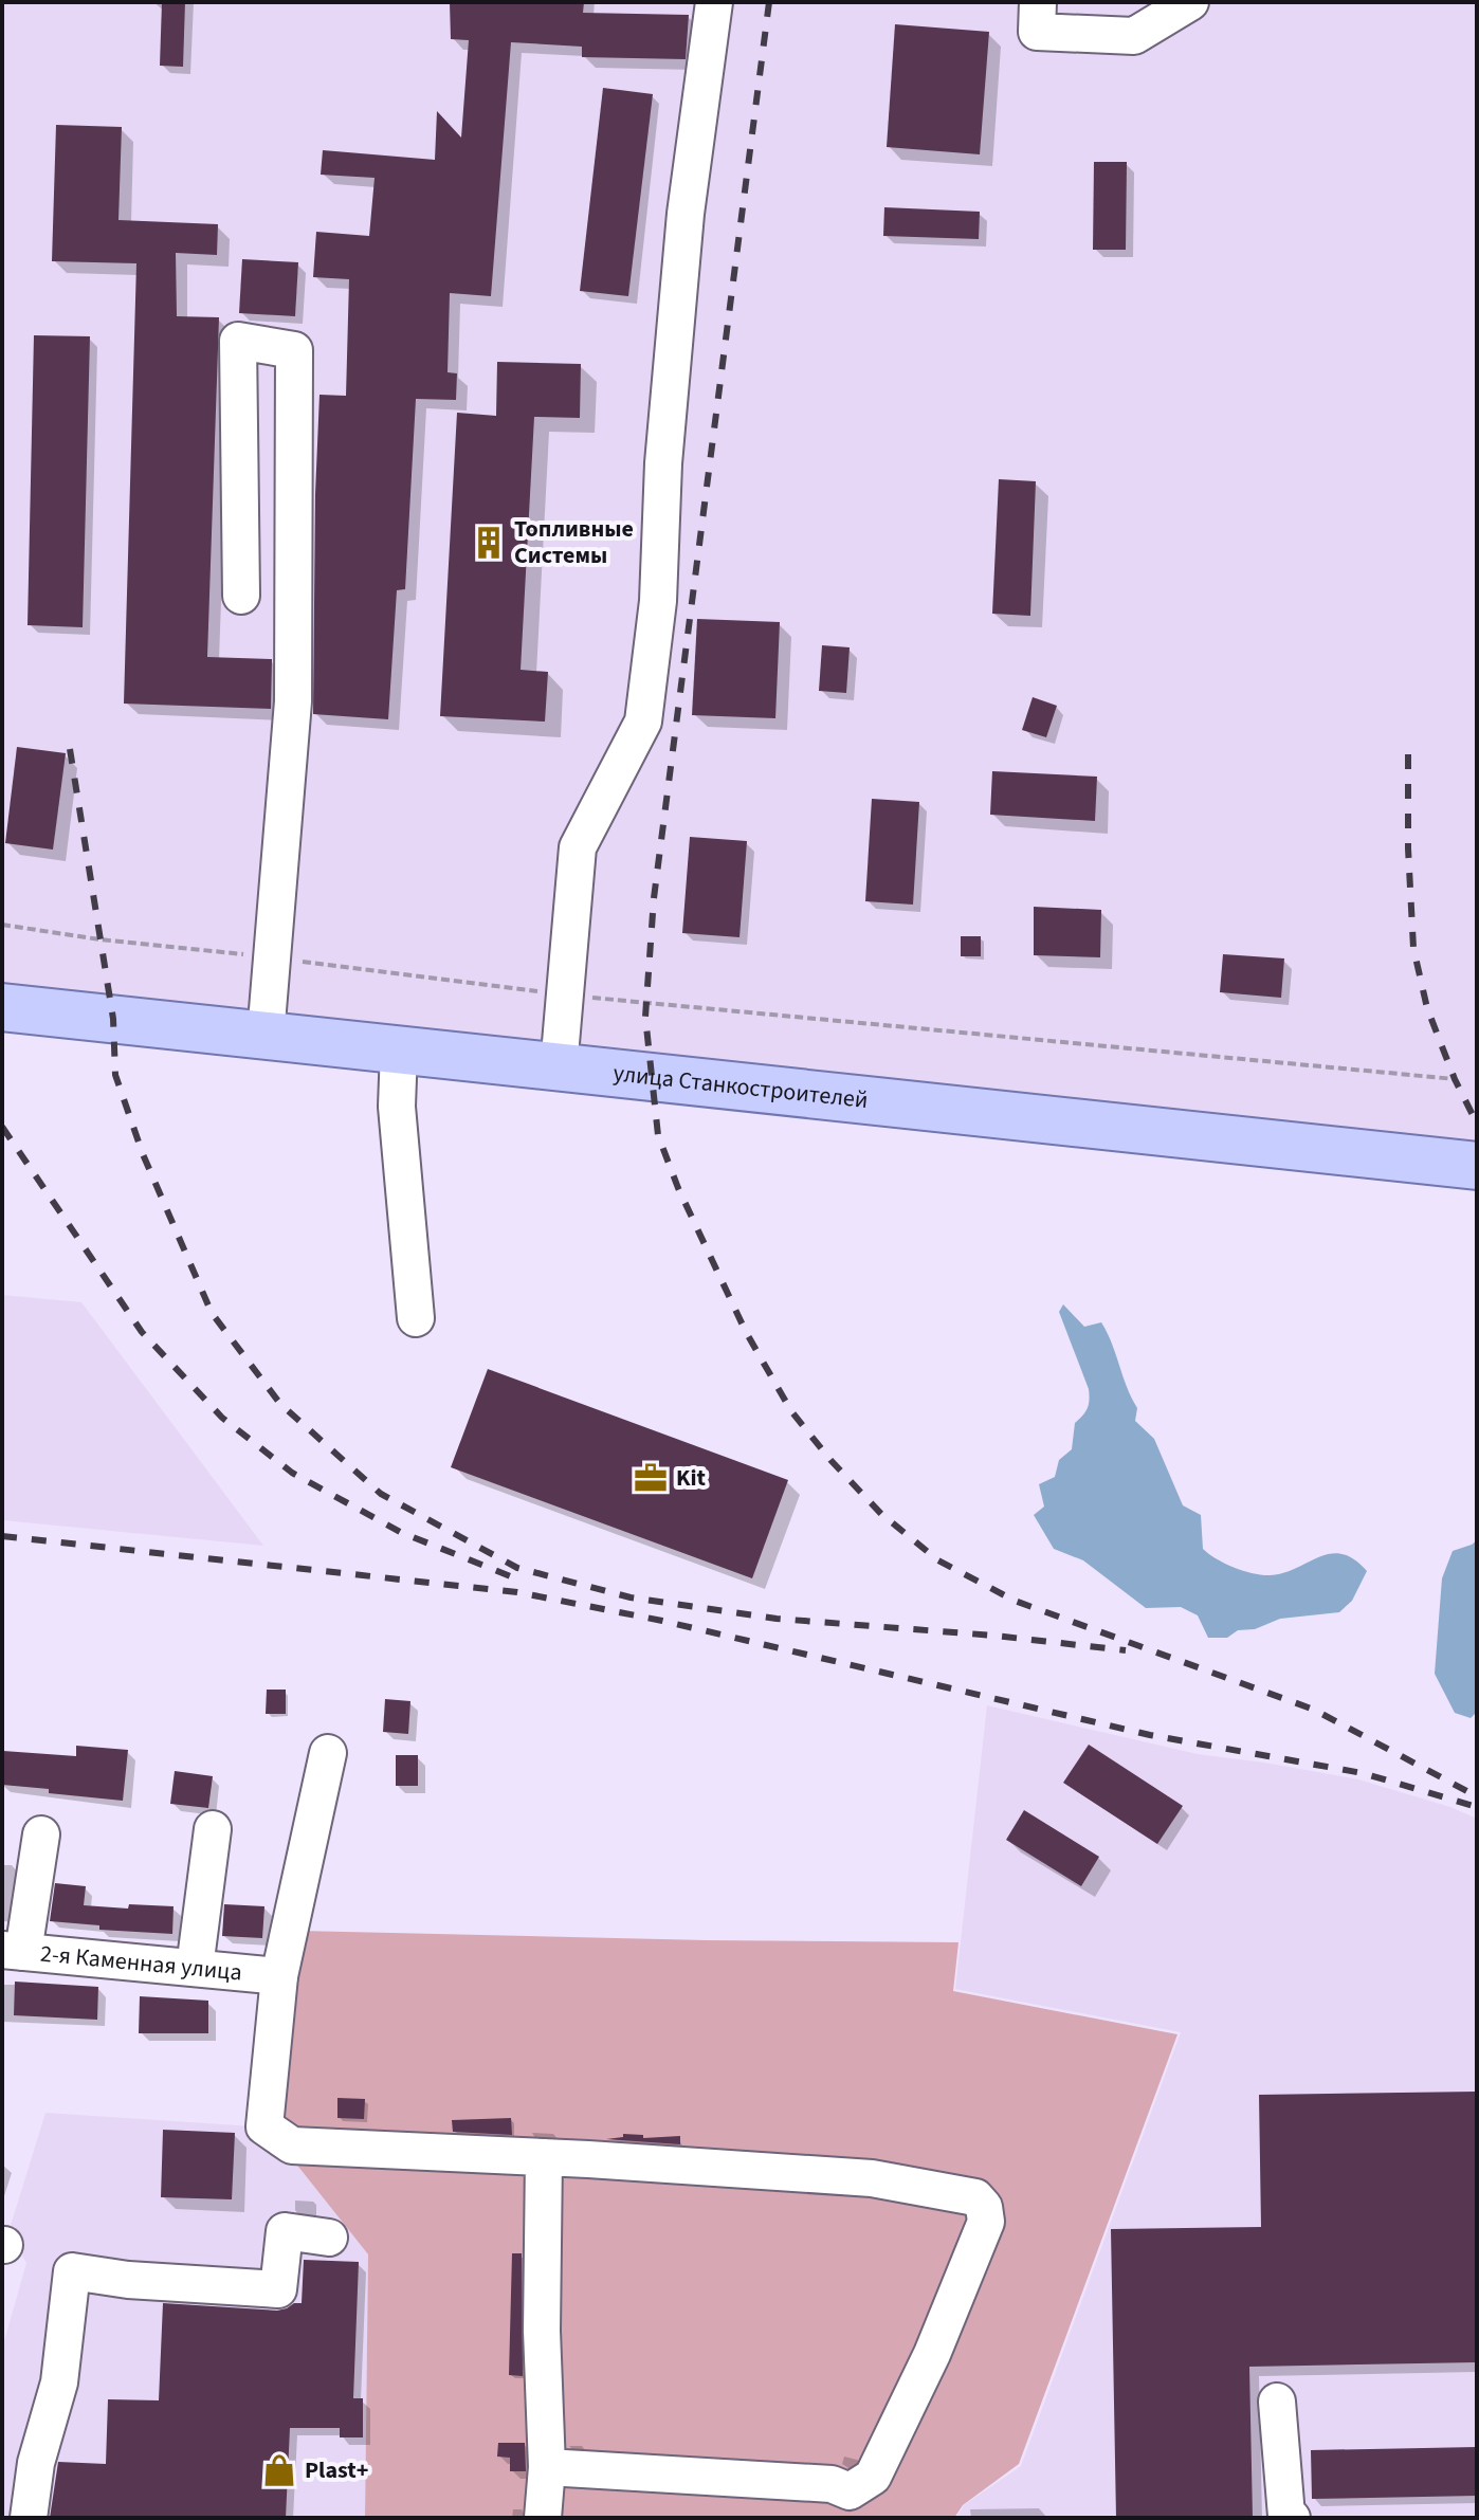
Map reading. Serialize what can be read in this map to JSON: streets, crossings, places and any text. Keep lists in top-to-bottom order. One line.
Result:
{"streets":{"main road":["улица Станкостроителей"],"street":["2-я Каменная улица"]},"places":{"building":["Топливные Системы"],"office":["Kit"],"shop":["Plast+"]}}
